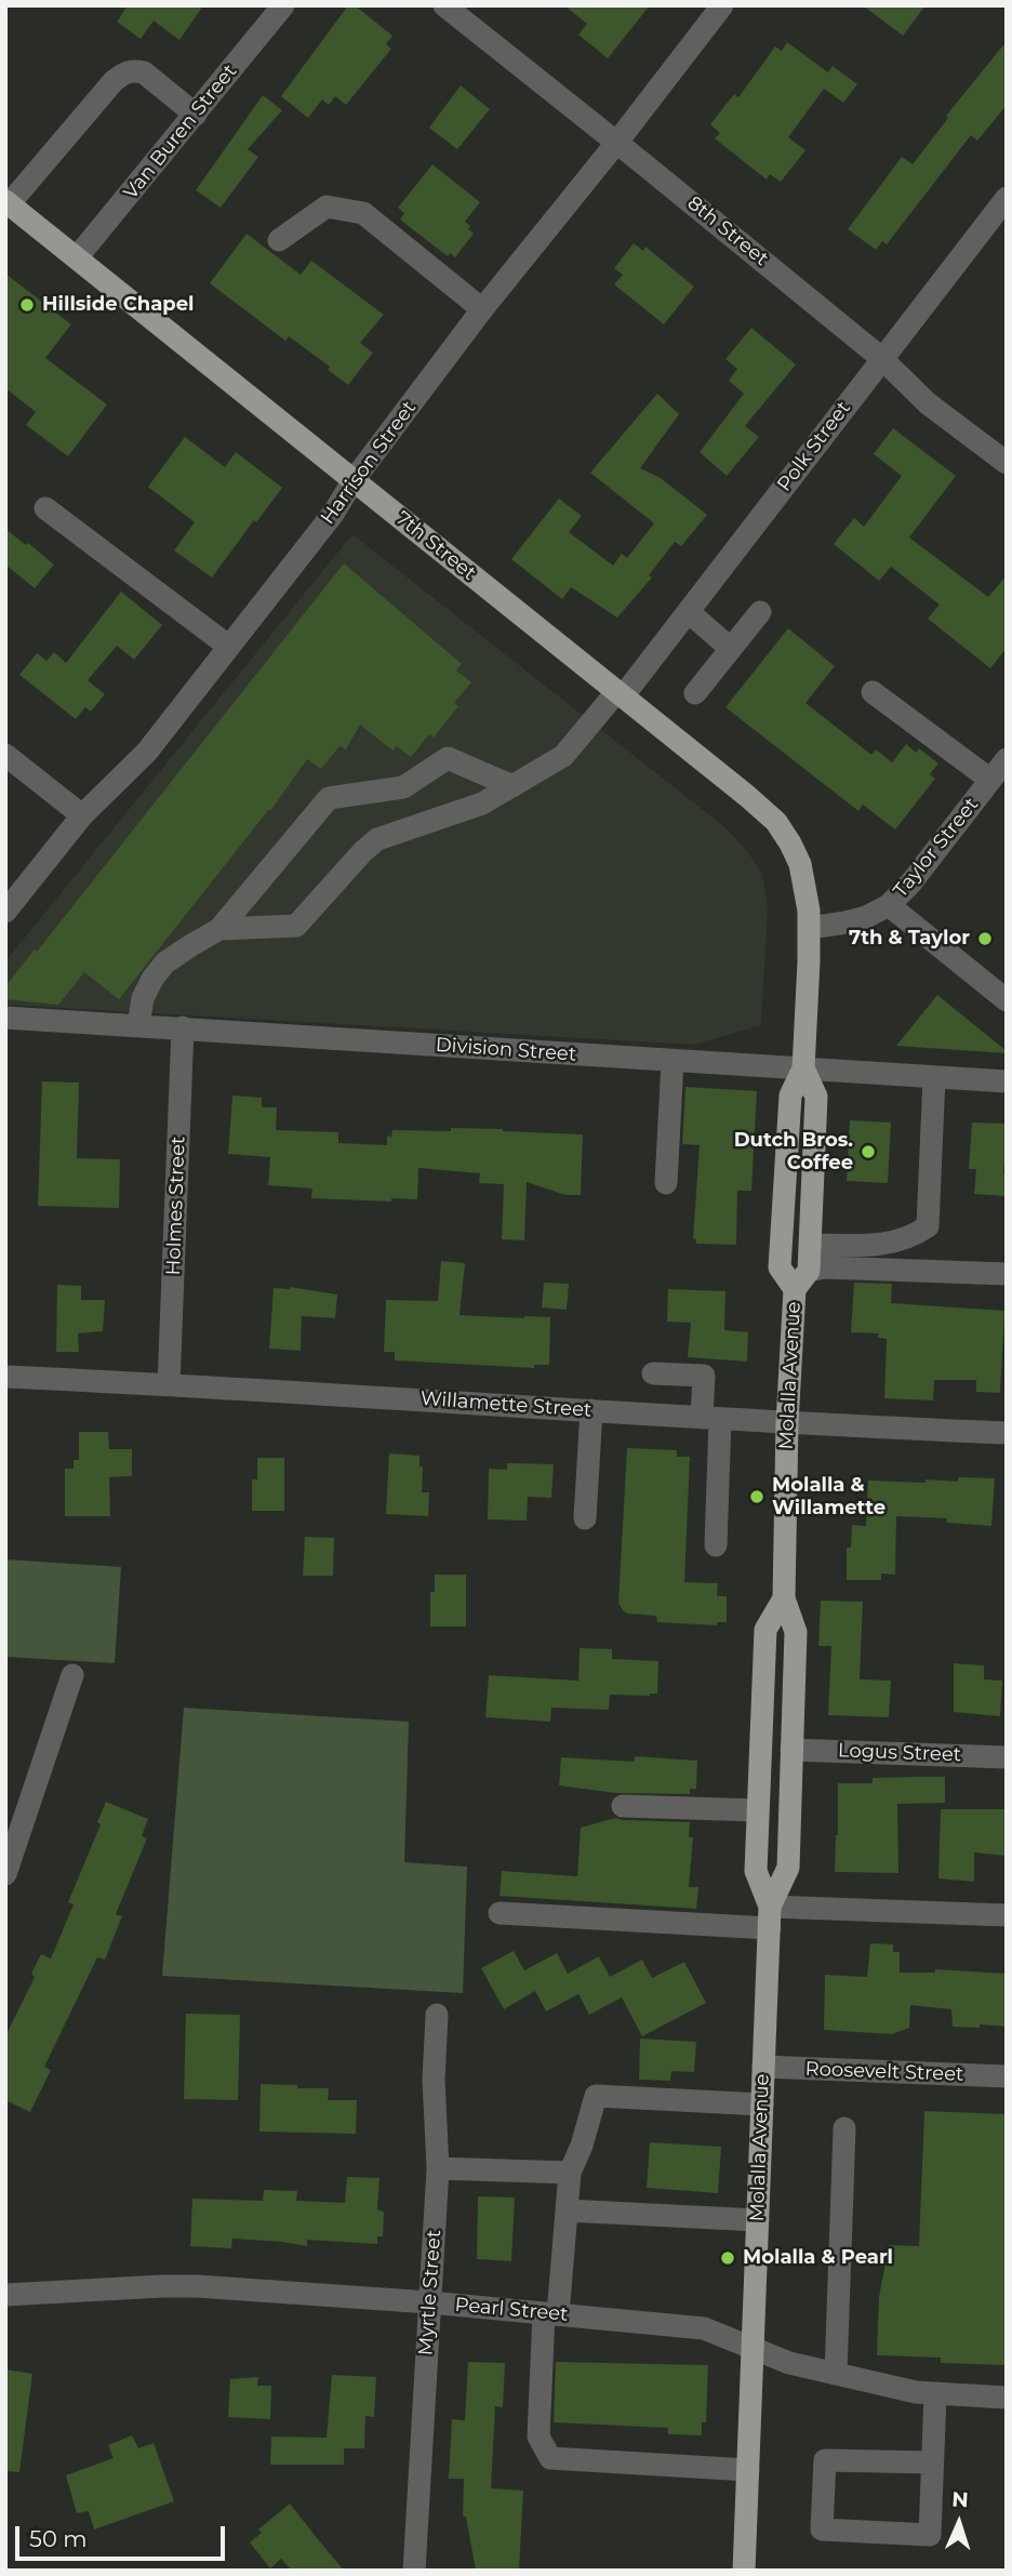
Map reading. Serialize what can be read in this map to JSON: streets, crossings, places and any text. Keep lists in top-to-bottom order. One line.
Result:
{"streets":{"main road":["7th Street","Molalla Avenue"],"street":["Van Buren Street","8th Street","Polk Street","Harrison Street","Taylor Street","Division Street","Holmes Street","Willamette Street","Logus Street","Roosevelt Street","Myrtle Street","Pearl Street"]},"crossings":[["Van Buren Street","7th Street"],["8th Street","Polk Street"],["8th Street","Harrison Street"],["Polk Street","7th Street"],["Harrison Street","7th Street"],["7th Street","Taylor Street"],["7th Street","Molalla Avenue"],["Taylor Street","Molalla Avenue"],["Division Street","Holmes Street"],["Division Street","Molalla Avenue"],["Holmes Street","Willamette Street"],["Molalla Avenue","Willamette Street"],["Molalla Avenue","Logus Street"],["Molalla Avenue","Roosevelt Street"],["Molalla Avenue","Pearl Street"],["Myrtle Street","Pearl Street"]],"places":["Hillside Chapel","7th & Taylor","Dutch Bros. Coffee","Molalla & Willamette","Molalla & Pearl"],"scale_bar":"50 m","north":"top"}
